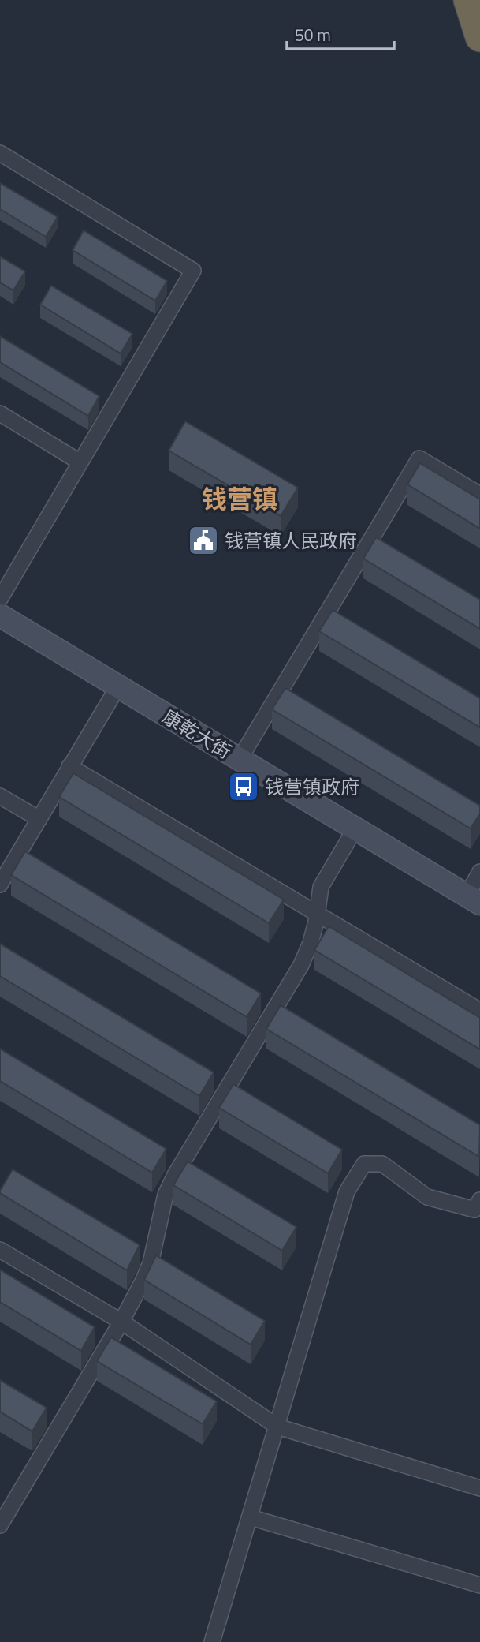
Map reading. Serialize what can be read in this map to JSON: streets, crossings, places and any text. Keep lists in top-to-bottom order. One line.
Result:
{"streets":{"street":["康乾大街"]},"districts":["钱营镇"],"places":{"public building":["钱营镇人民政府"],"bus stop":["钱营镇政府"]},"scale_bar":"50 m"}
